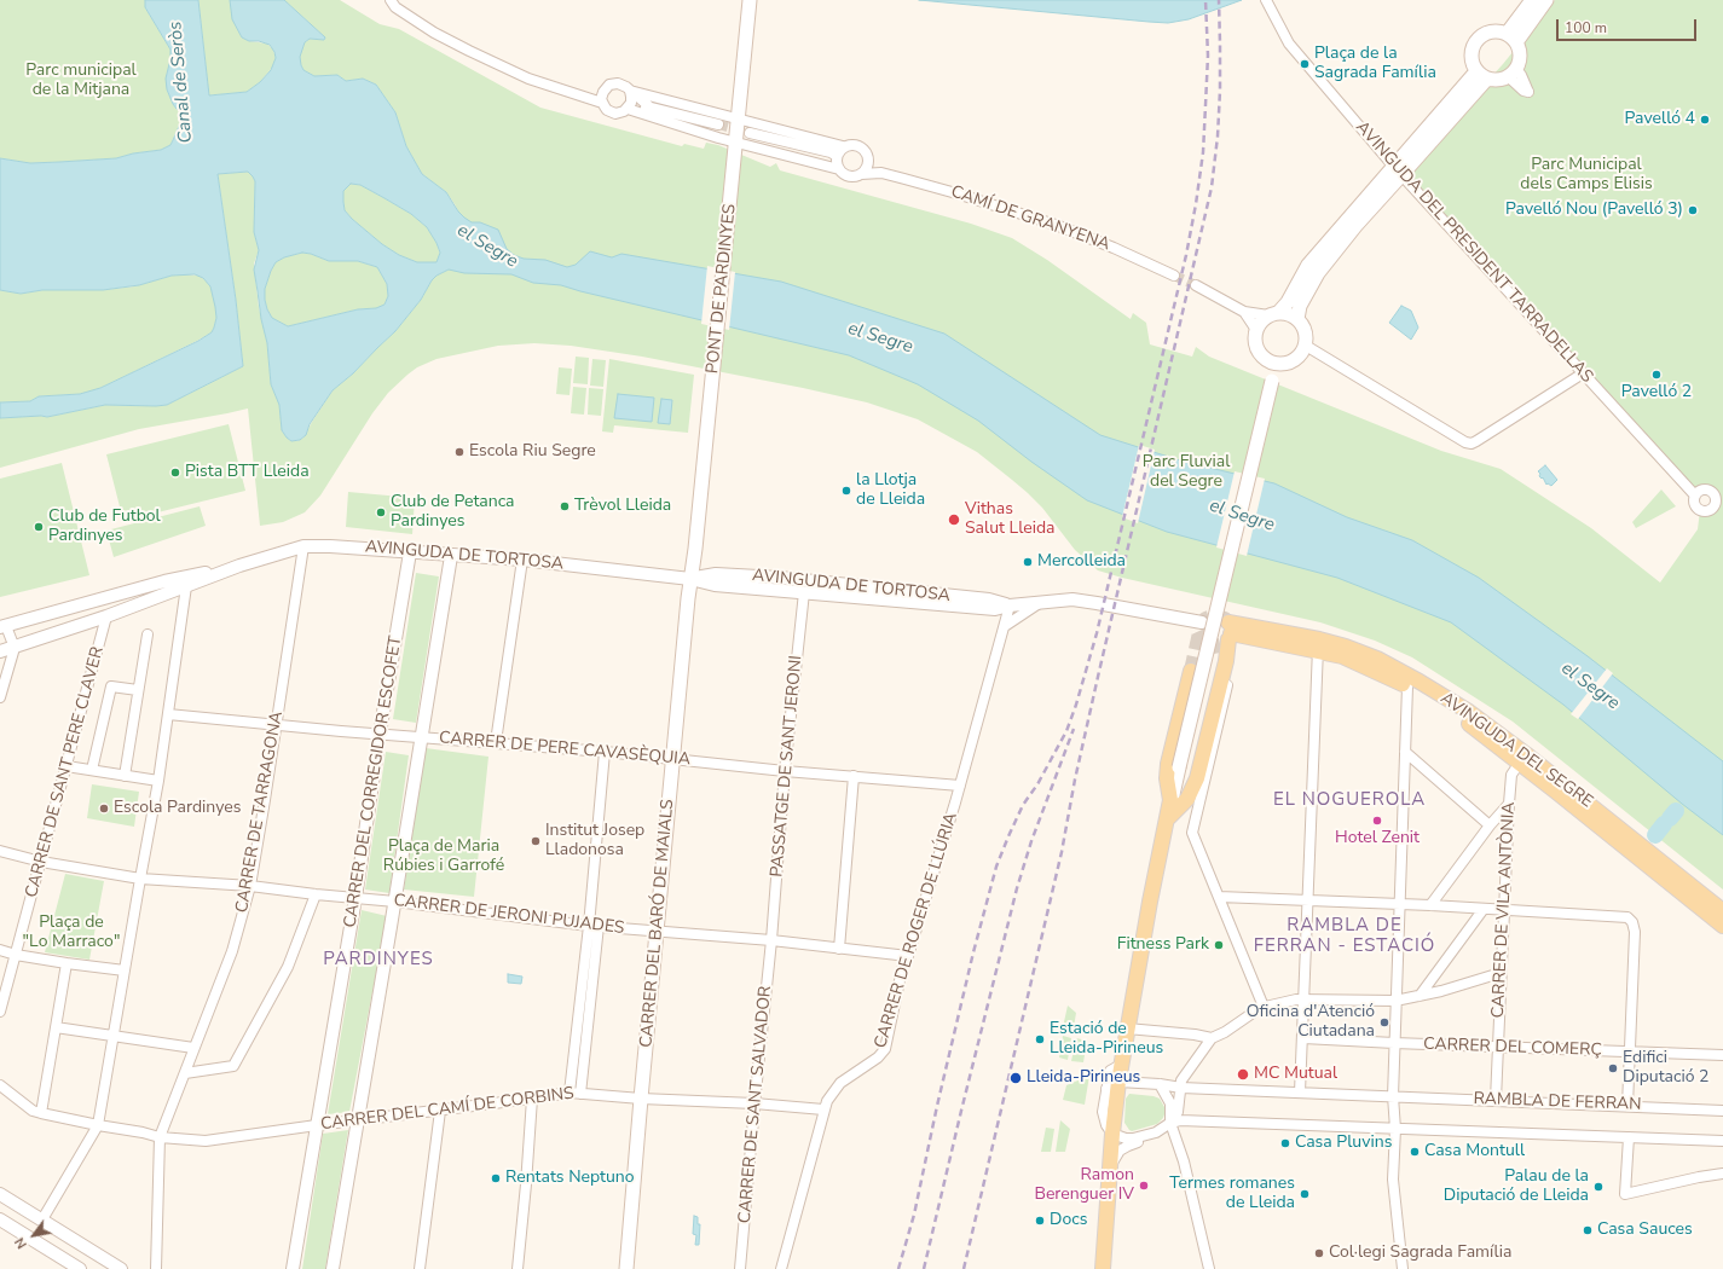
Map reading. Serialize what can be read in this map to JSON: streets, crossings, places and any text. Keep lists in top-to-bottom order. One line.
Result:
{"streets":{"main road":["PONT DE PARDINYES","AVINGUDA DEL SEGRE","CARRER DEL BARÓ DE MAIALS"],"street":["CAMÍ DE GRANYENA","AVINGUDA DEL PRESIDENT TARRADELLAS","AVINGUDA DE TORTOSA","CARRER DE PERE CAVASÈQUIA","PASSATGE DE SANT JERONI","CARRER DE SANT PERE CLAVER","CARRER DEL CORREGIDOR ESCOFET","CARRER DE TARRAGONA","CARRER DE VILA ANTÒNIA","CARRER DE JERONI PUJADES","CARRER DE ROGER DE LLÚRIA","CARRER DEL COMERÇ","RAMBLA DE FERRAN","CARRER DE SANT SALVADOR","CARRER DEL CAMÍ DE CORBINS"]},"crossings":[["PONT DE PARDINYES","AVINGUDA DE TORTOSA"],["PONT DE PARDINYES","CARRER DEL BARÓ DE MAIALS"],["AVINGUDA DE TORTOSA","PASSATGE DE SANT JERONI"],["AVINGUDA DE TORTOSA","CARRER DEL CORREGIDOR ESCOFET"],["AVINGUDA DE TORTOSA","CARRER DE TARRAGONA"],["AVINGUDA DE TORTOSA","CARRER DEL BARÓ DE MAIALS"],["AVINGUDA DE TORTOSA","CARRER DE ROGER DE LLÚRIA"],["CARRER DE PERE CAVASÈQUIA","PASSATGE DE SANT JERONI"],["CARRER DE PERE CAVASÈQUIA","CARRER DEL CORREGIDOR ESCOFET"],["CARRER DE PERE CAVASÈQUIA","CARRER DE TARRAGONA"],["CARRER DE PERE CAVASÈQUIA","CARRER DEL BARÓ DE MAIALS"],["CARRER DE PERE CAVASÈQUIA","CARRER DE ROGER DE LLÚRIA"],["AVINGUDA DEL SEGRE","CARRER DE VILA ANTÒNIA"],["PASSATGE DE SANT JERONI","CARRER DE JERONI PUJADES"],["PASSATGE DE SANT JERONI","CARRER DE SANT SALVADOR"],["CARRER DE SANT PERE CLAVER","CARRER DE JERONI PUJADES"],["CARRER DEL CORREGIDOR ESCOFET","CARRER DE JERONI PUJADES"],["CARRER DEL CORREGIDOR ESCOFET","CARRER DEL CAMÍ DE CORBINS"],["CARRER DE TARRAGONA","CARRER DE JERONI PUJADES"],["CARRER DE TARRAGONA","CARRER DEL CAMÍ DE CORBINS"],["CARRER DE VILA ANTÒNIA","CARRER DEL COMERÇ"],["CARRER DE VILA ANTÒNIA","RAMBLA DE FERRAN"],["CARRER DE JERONI PUJADES","CARRER DEL BARÓ DE MAIALS"],["CARRER DE JERONI PUJADES","CARRER DE ROGER DE LLÚRIA"],["CARRER DE JERONI PUJADES","CARRER DE SANT SALVADOR"],["CARRER DEL BARÓ DE MAIALS","CARRER DEL CAMÍ DE CORBINS"],["CARRER DE ROGER DE LLÚRIA","CARRER DEL CAMÍ DE CORBINS"],["CARRER DE SANT SALVADOR","CARRER DEL CAMÍ DE CORBINS"]],"districts":["EL NOGUEROLA","RAMBLA DE FERRAN - ESTACIÓ","PARDINYES"],"water":["Canal de Seròs","el Segre"],"parks":["Parc municipal de la Mitjana","Parc Municipal dels Camps Elisis","Parc Fluvial del Segre","Plaça de Maria Rúbies i Garrofé","Plaça de \"Lo Marraco\""],"places":["Plaça de la Sagrada Família","Pavelló 4","Pavelló Nou (Pavelló 3)","Pavelló 2","Escola Riu Segre","Pista BTT Lleida","la Llotja de Lleida","Trèvol Lleida","Club de Petanca Pardinyes","Vithas Salut Lleida","Club de Futbol Pardinyes","Mercolleida","Escola Pardinyes","Hotel Zenit","Institut Josep Lladonosa","Fitness Park","Oficina d'Atenció Ciutadana","Estació de Lleida-Pirineus","Edifici Diputació 2","MC Mutual","Lleida-Pirineus","Casa Pluvins","Casa Montull","Rentats Neptuno","Ramon Berenguer IV","Palau de la Diputació de Lleida","Termes romanes de Lleida","Docs","Casa Sauces","Col·legi Sagrada Família"],"scale_bar":"100 m","north":"bottom left"}
